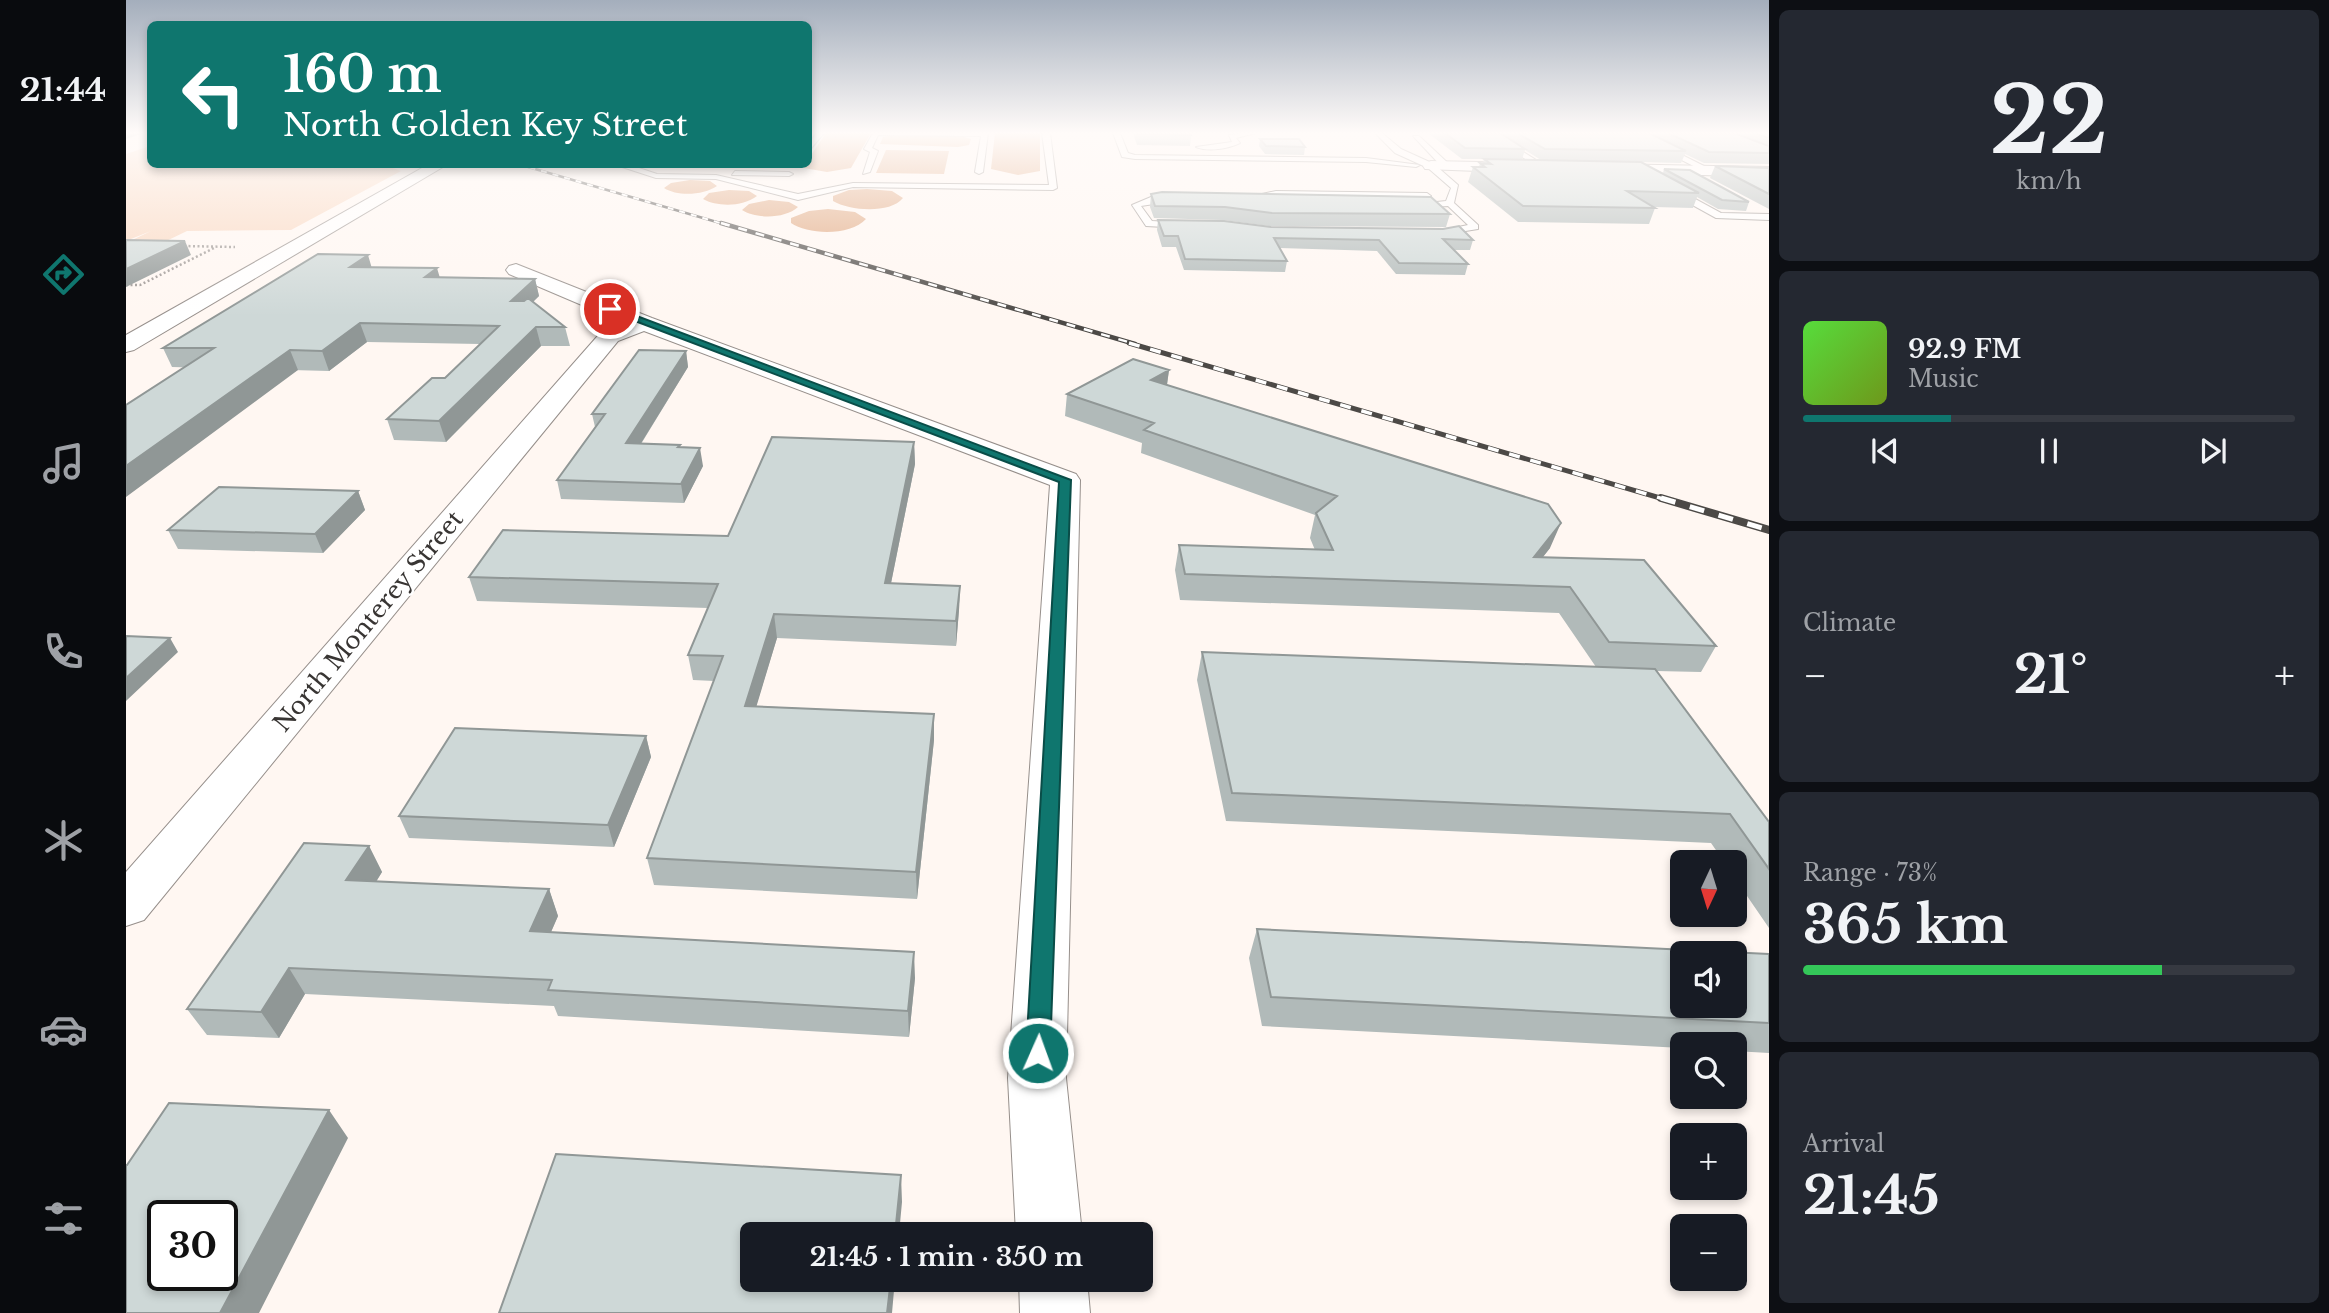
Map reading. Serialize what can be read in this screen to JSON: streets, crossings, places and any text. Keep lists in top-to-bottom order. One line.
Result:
{"streets":{"street":["North Monterey Street"]},"north":"bottom","page":{"tabs":"21:44","tile":[["22","km/h"],"Climate",["Range · 73%","365 km"],["Arrival","21:45"]],"turn":["160 m","North Golden Key Street"],"song":["92.9 FM","Music"],"heat":["−","21°","+"],"map_buttons":["+","−"],"limit":"30","trip":"21:45 · 1 min · 350 m"}}
